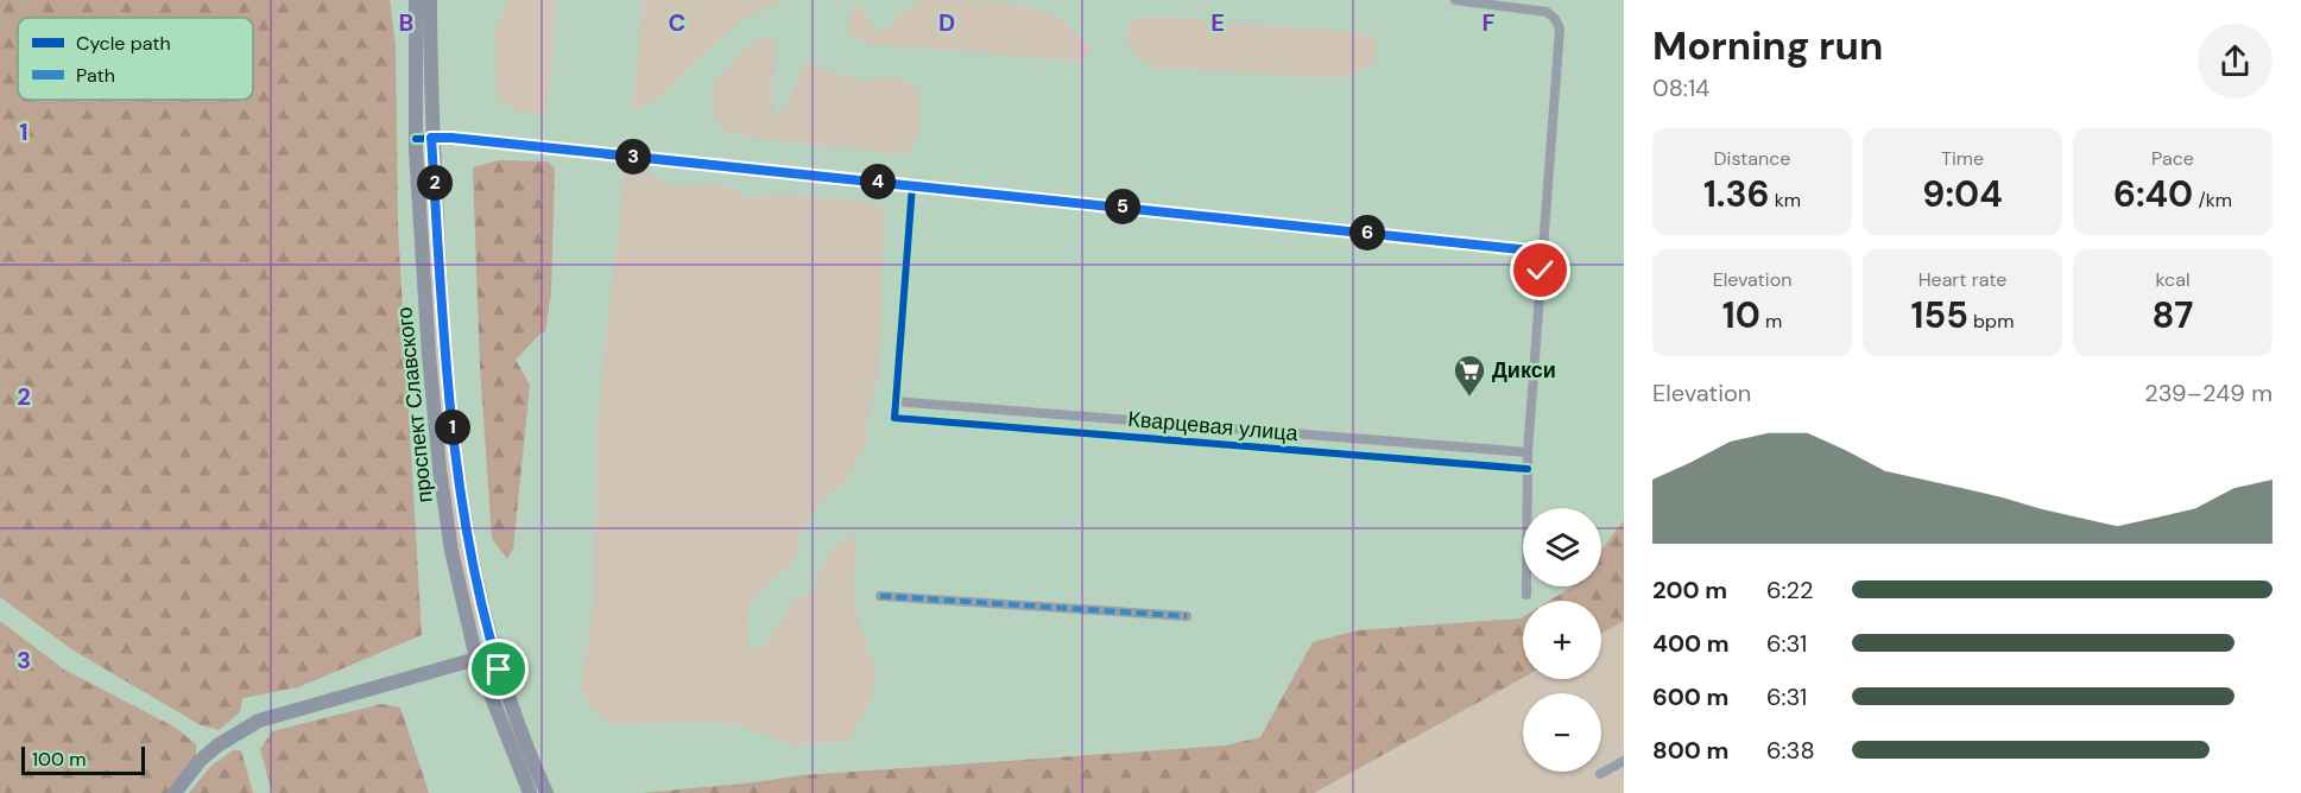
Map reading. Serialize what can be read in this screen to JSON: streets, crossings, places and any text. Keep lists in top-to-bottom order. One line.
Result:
{"streets":{"main road":["проспект Славского"],"street":["Кварцевая улица"]},"places":{"supermarket":["Дикси"]},"legend":["Cycle path","Path"],"scale_bar":"100 m","page":{"heading":["Morning run","08:14"],"stats":[["Distance","1.36 km"],["Time","9:04"],["Pace","6:40 /km"],["Elevation","10 m"],["Heart rate","155 bpm"],["kcal","87"]],"pins":["3","4","2","5","6","1"],"chart":["Elevation","239–249 m"],"map_buttons":["+","−"],"list":[{"name":"200 m","note":"6:22"},{"name":"400 m","note":"6:31"},{"name":"600 m","note":"6:31"},{"name":"800 m","note":"6:38"}],"scale":"100 m"},"grid":{"columns":["B","C","D","E","F"],"rows":["1","2","3"]}}
